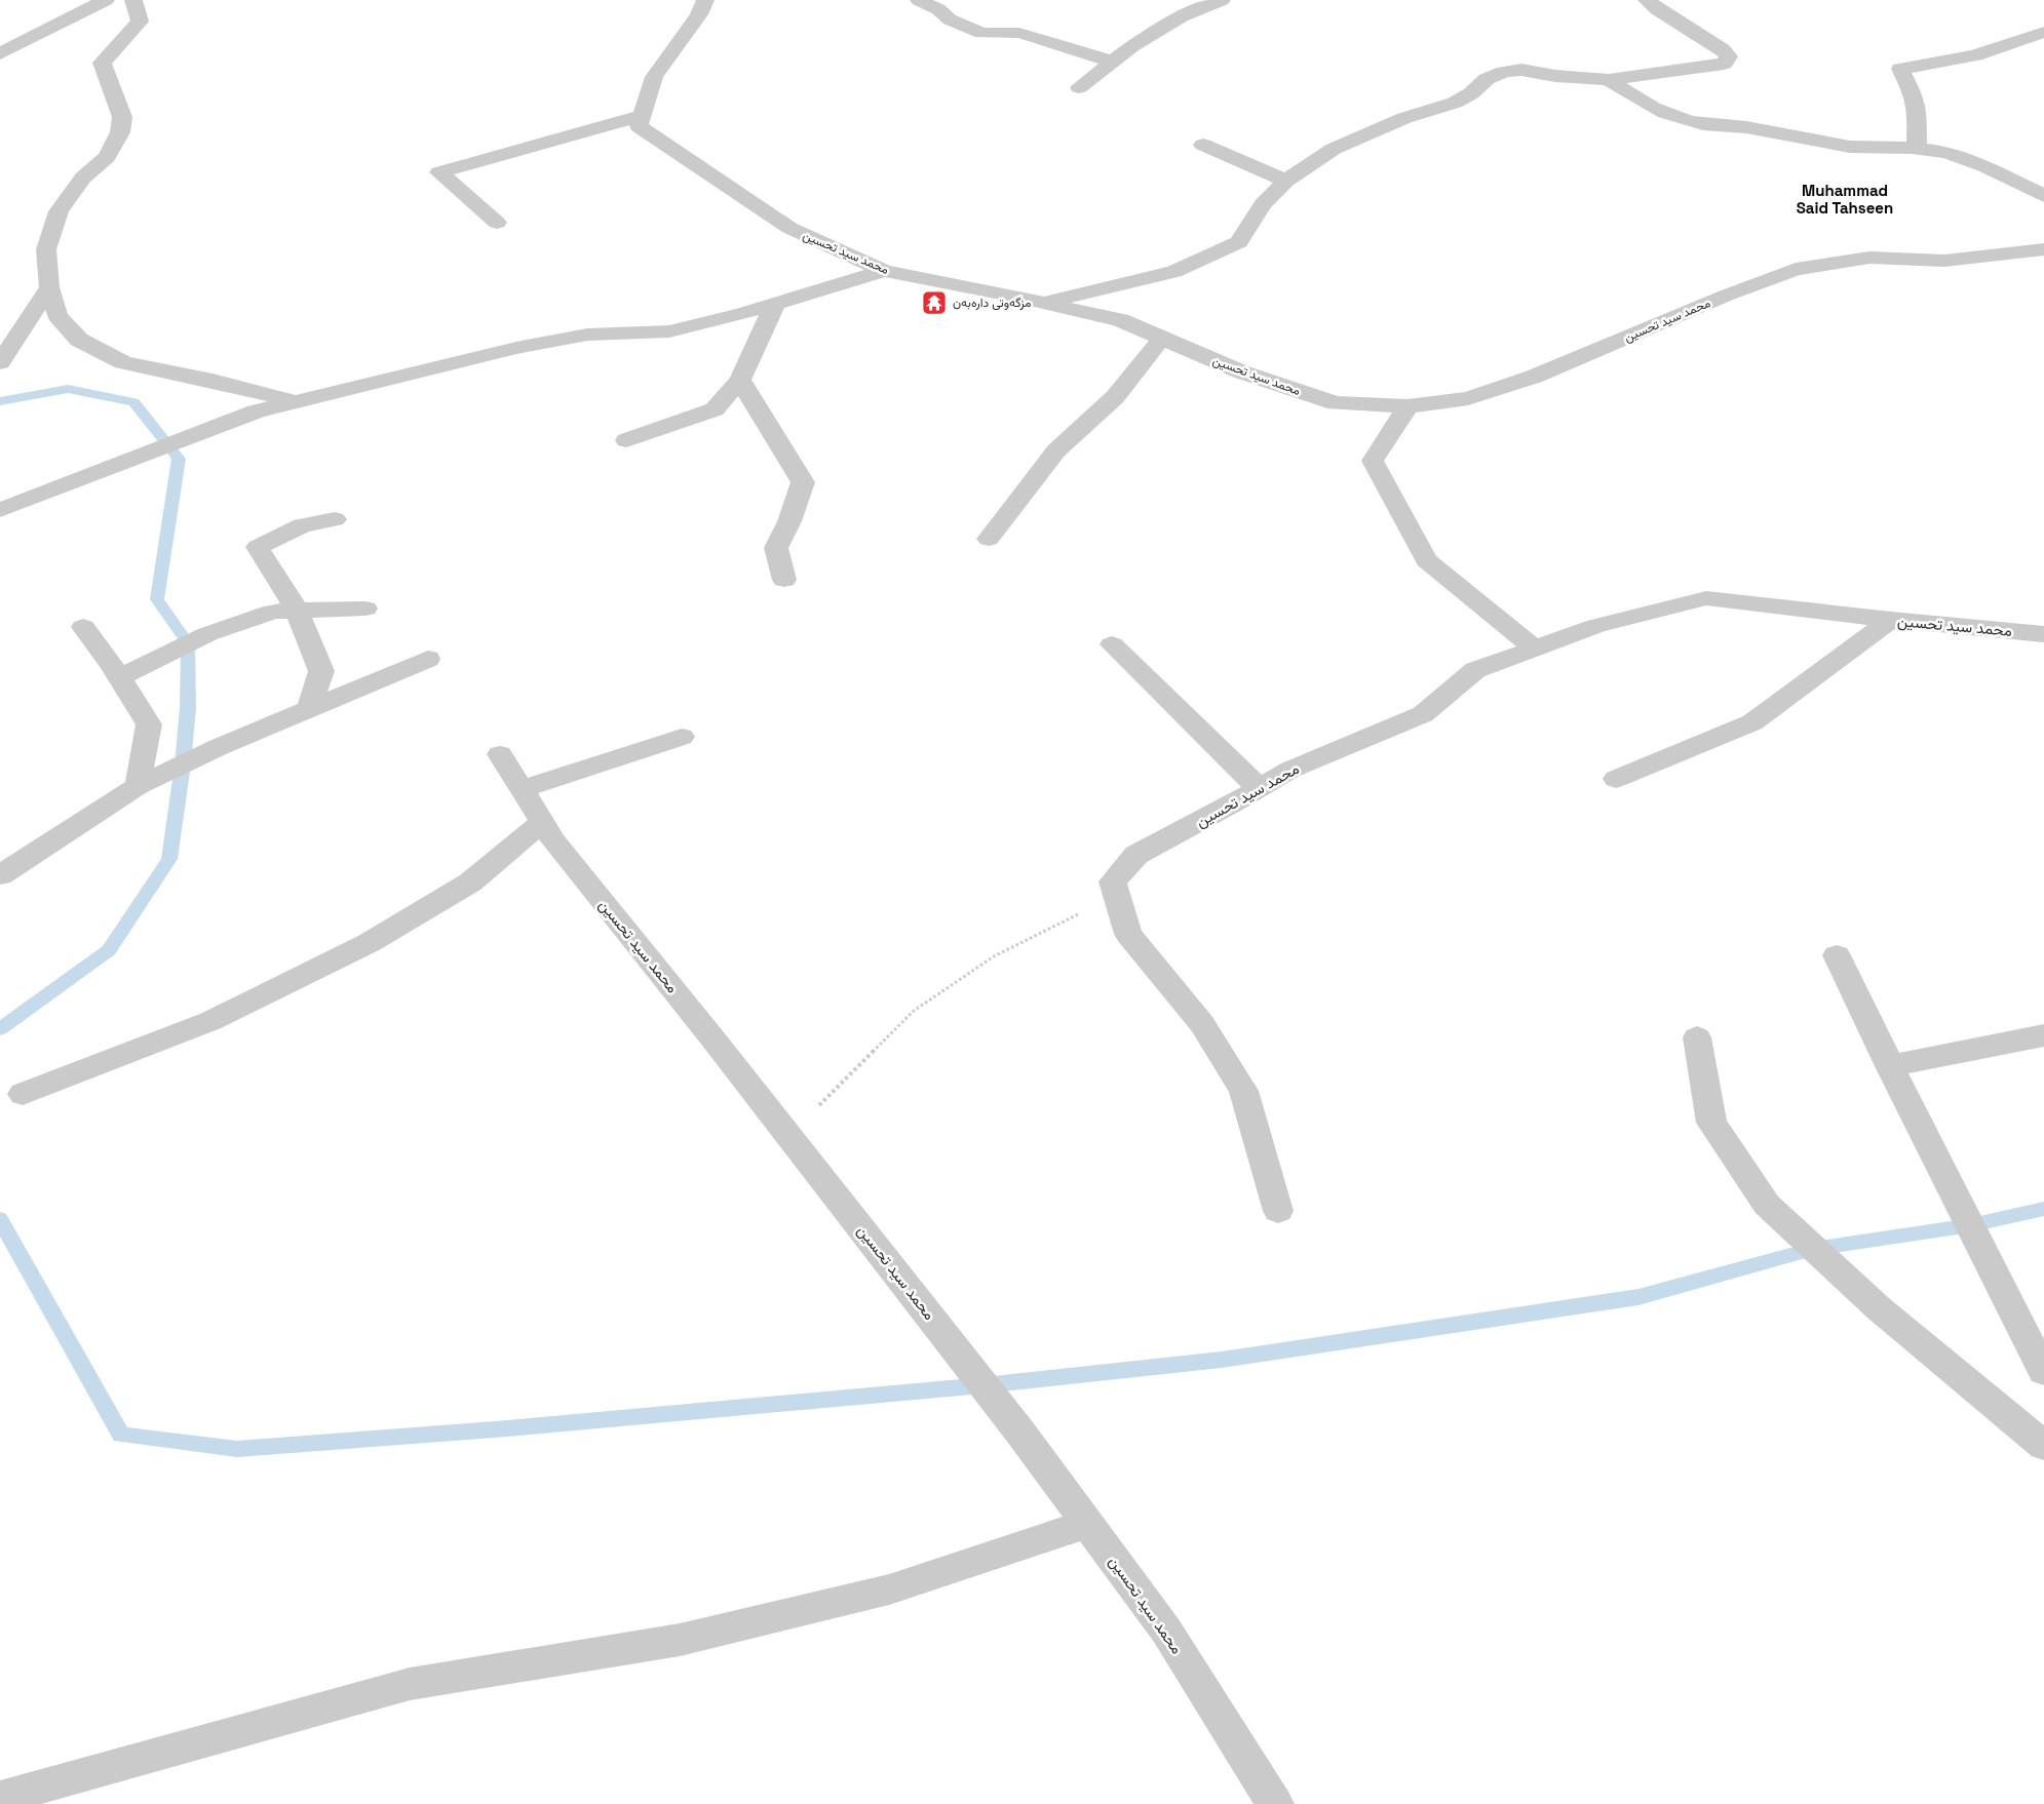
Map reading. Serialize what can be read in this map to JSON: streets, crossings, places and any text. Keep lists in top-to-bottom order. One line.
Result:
{"streets":{"street":["محمد سید تحسین"]},"districts":["Muhammad Said Tahseen"],"places":{"temple":["مزگەوتی دارەبەن"]}}
